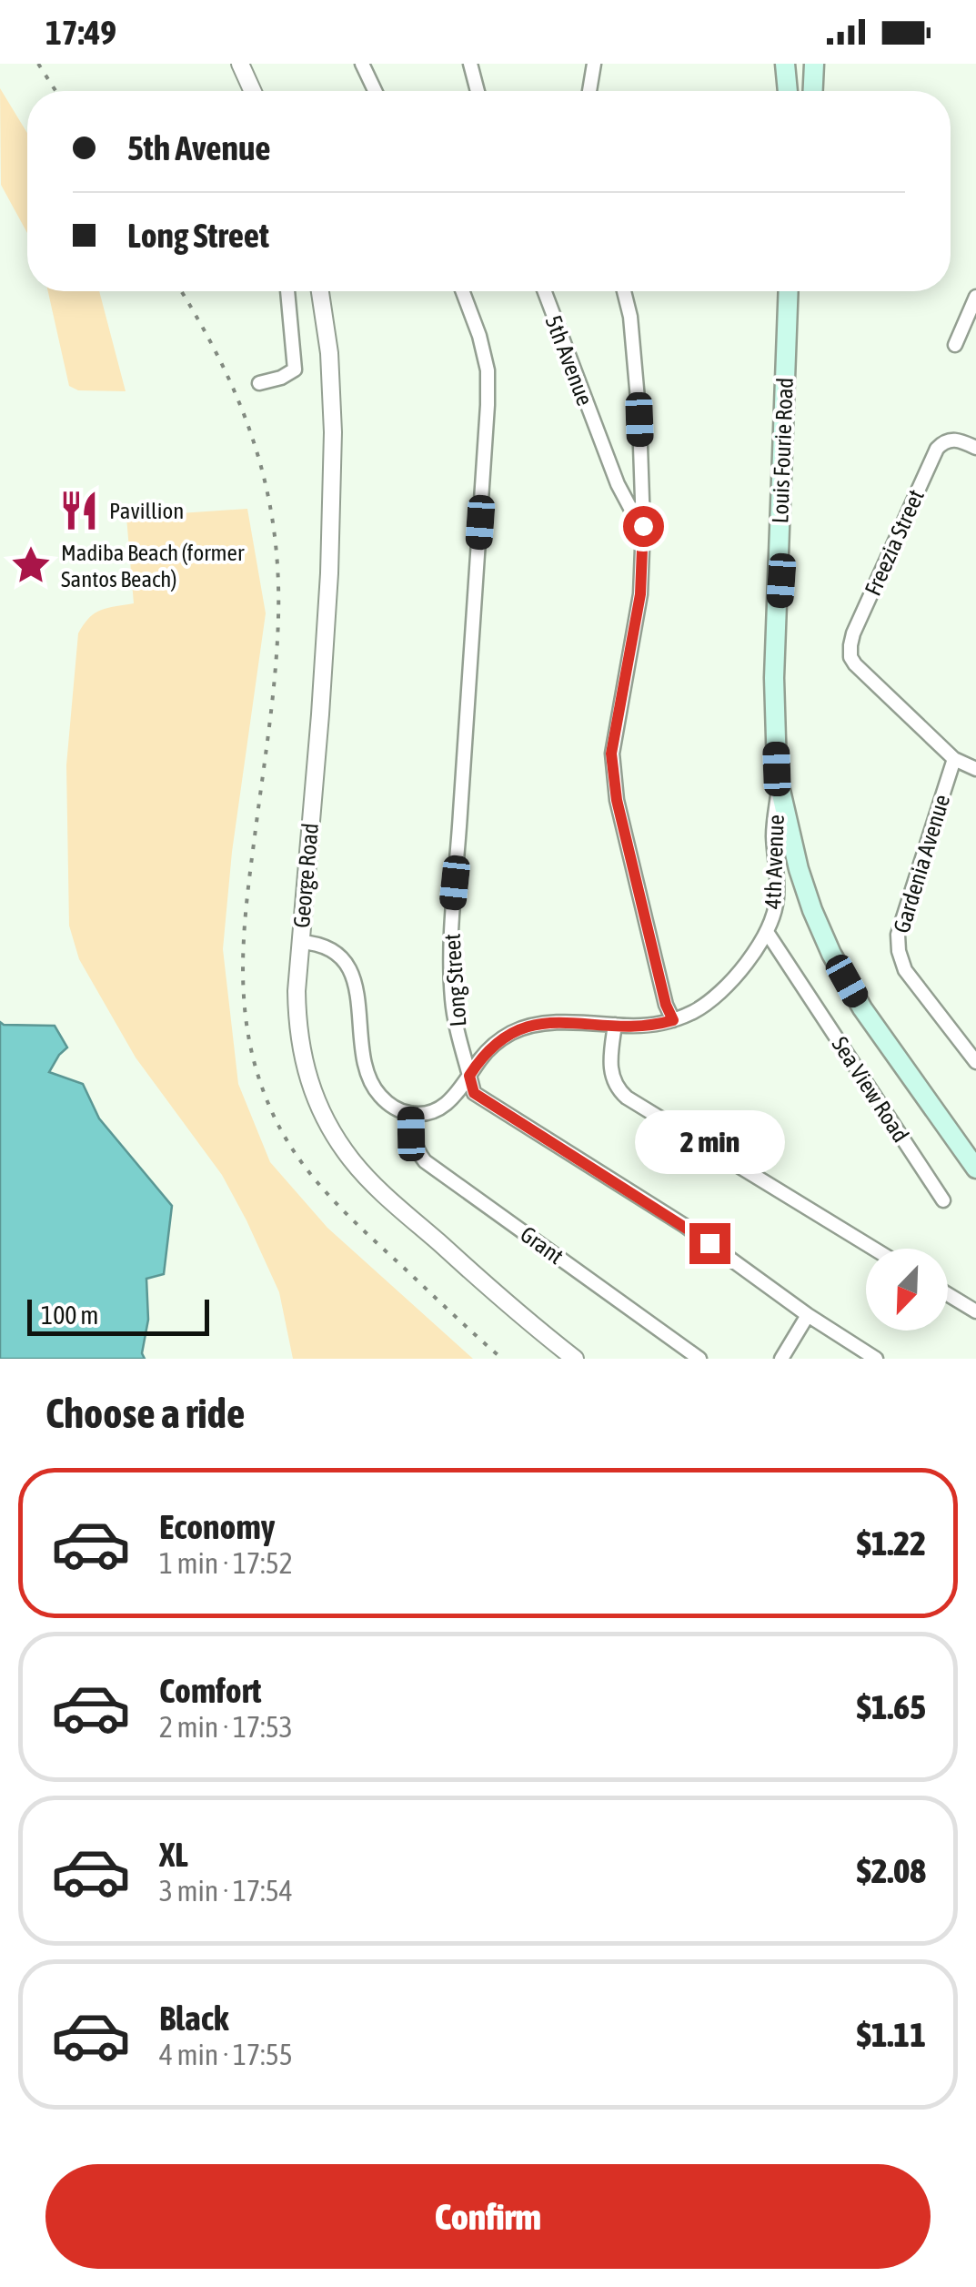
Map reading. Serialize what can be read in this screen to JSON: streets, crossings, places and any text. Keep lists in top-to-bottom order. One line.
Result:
{"streets":{"main road":["Louis Fourie Road"],"street":["5th Avenue","Freezia Street","4th Avenue","Gardenia Avenue","George Road","Long Street","Sea View Road","Grant"]},"crossings":[["Louis Fourie Road","4th Avenue"],["Freezia Street","Gardenia Avenue"],["4th Avenue","Long Street"],["4th Avenue","Sea View Road"],["4th Avenue","Grant"]],"places":{"restaurant":["Pavillion"],"place":["Madiba Beach (former Santos Beach)"]},"scale_bar":"100 m","north":"bottom left","page":{"status":"17:49","banner":["5th Avenue","Long Street"],"bubble":"2 min","scale":"100 m","heading":"Choose a ride","list":[{"name":"Economy","note":"1 min · 17:52","value":"$1.22"},{"name":"Comfort","note":"2 min · 17:53","value":"$1.65"},{"name":"XL","note":"3 min · 17:54","value":"$2.08"},{"name":"Black","note":"4 min · 17:55","value":"$1.11"}],"buttons":"Confirm"}}
